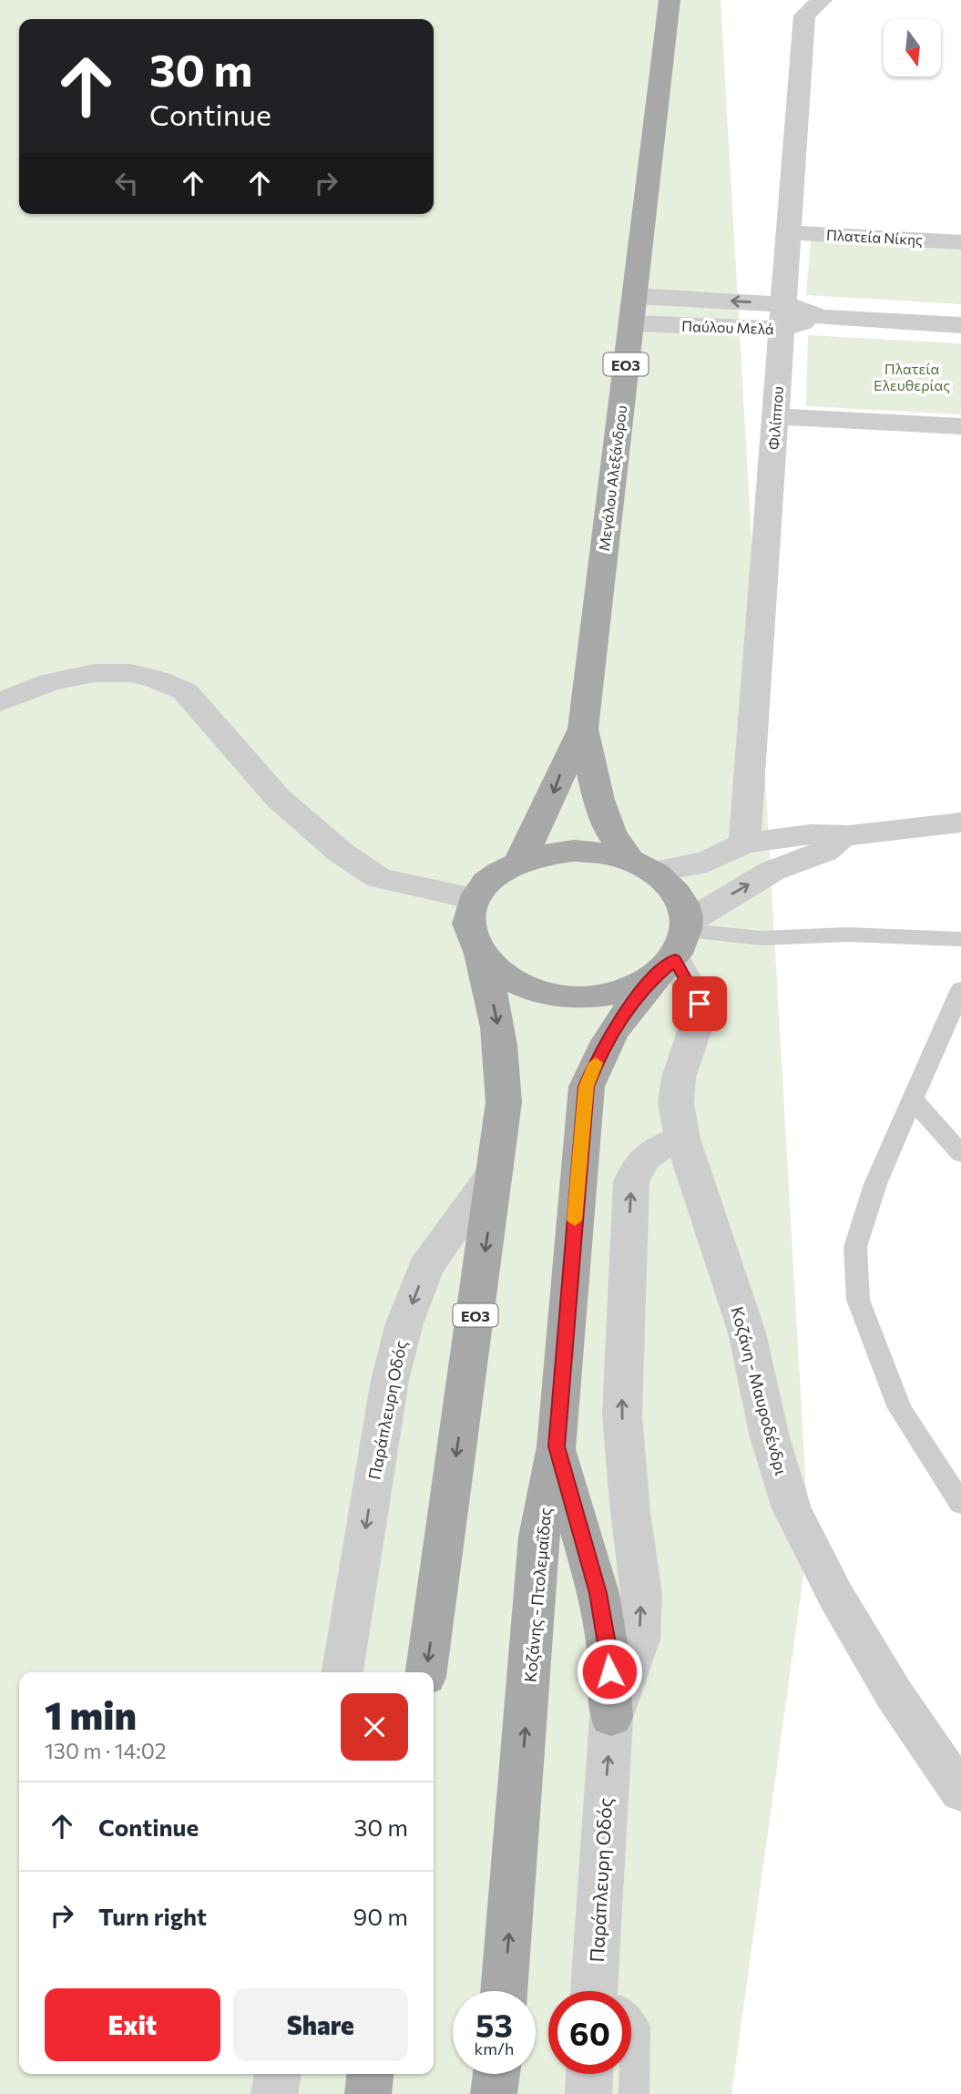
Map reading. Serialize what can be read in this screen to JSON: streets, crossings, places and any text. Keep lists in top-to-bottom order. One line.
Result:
{"streets":{"main road":["ΕΟ3","Μεγάλου Αλεξάνδρου","Κοζάνης - Πτολεμαΐδας"],"street":["Πλατεία Νίκης","Παύλου Μελά","Φιλίππου","Κοζάνη - Μαυροδένδρι","Παράπλευρη Οδός"]},"crossings":[["Πλατεία Νίκης","Φιλίππου"],["Παύλου Μελά","Φιλίππου"],["Παύλου Μελά","Μεγάλου Αλεξάνδρου"],["ΕΟ3","Μεγάλου Αλεξάνδρου"],["ΕΟ3","Κοζάνη - Μαυροδένδρι"],["ΕΟ3","Παράπλευρη Οδός"],["ΕΟ3","Κοζάνης - Πτολεμαΐδας"],["Μεγάλου Αλεξάνδρου","Κοζάνη - Μαυροδένδρι"],["Μεγάλου Αλεξάνδρου","Κοζάνης - Πτολεμαΐδας"],["Κοζάνη - Μαυροδένδρι","Παράπλευρη Οδός"],["Κοζάνη - Μαυροδένδρι","Κοζάνης - Πτολεμαΐδας"]],"parks":["Πλατεία Ελευθερίας"],"north":"bottom","page":{"turn":["30 m","Continue"],"heading":["1 min","130 m · 14:02"],"list":[{"name":"Continue","value":"30 m"},{"name":"Turn right","value":"90 m"}],"buttons":["Exit","Share"],"speed":"53 km/h","limit":"60"}}
